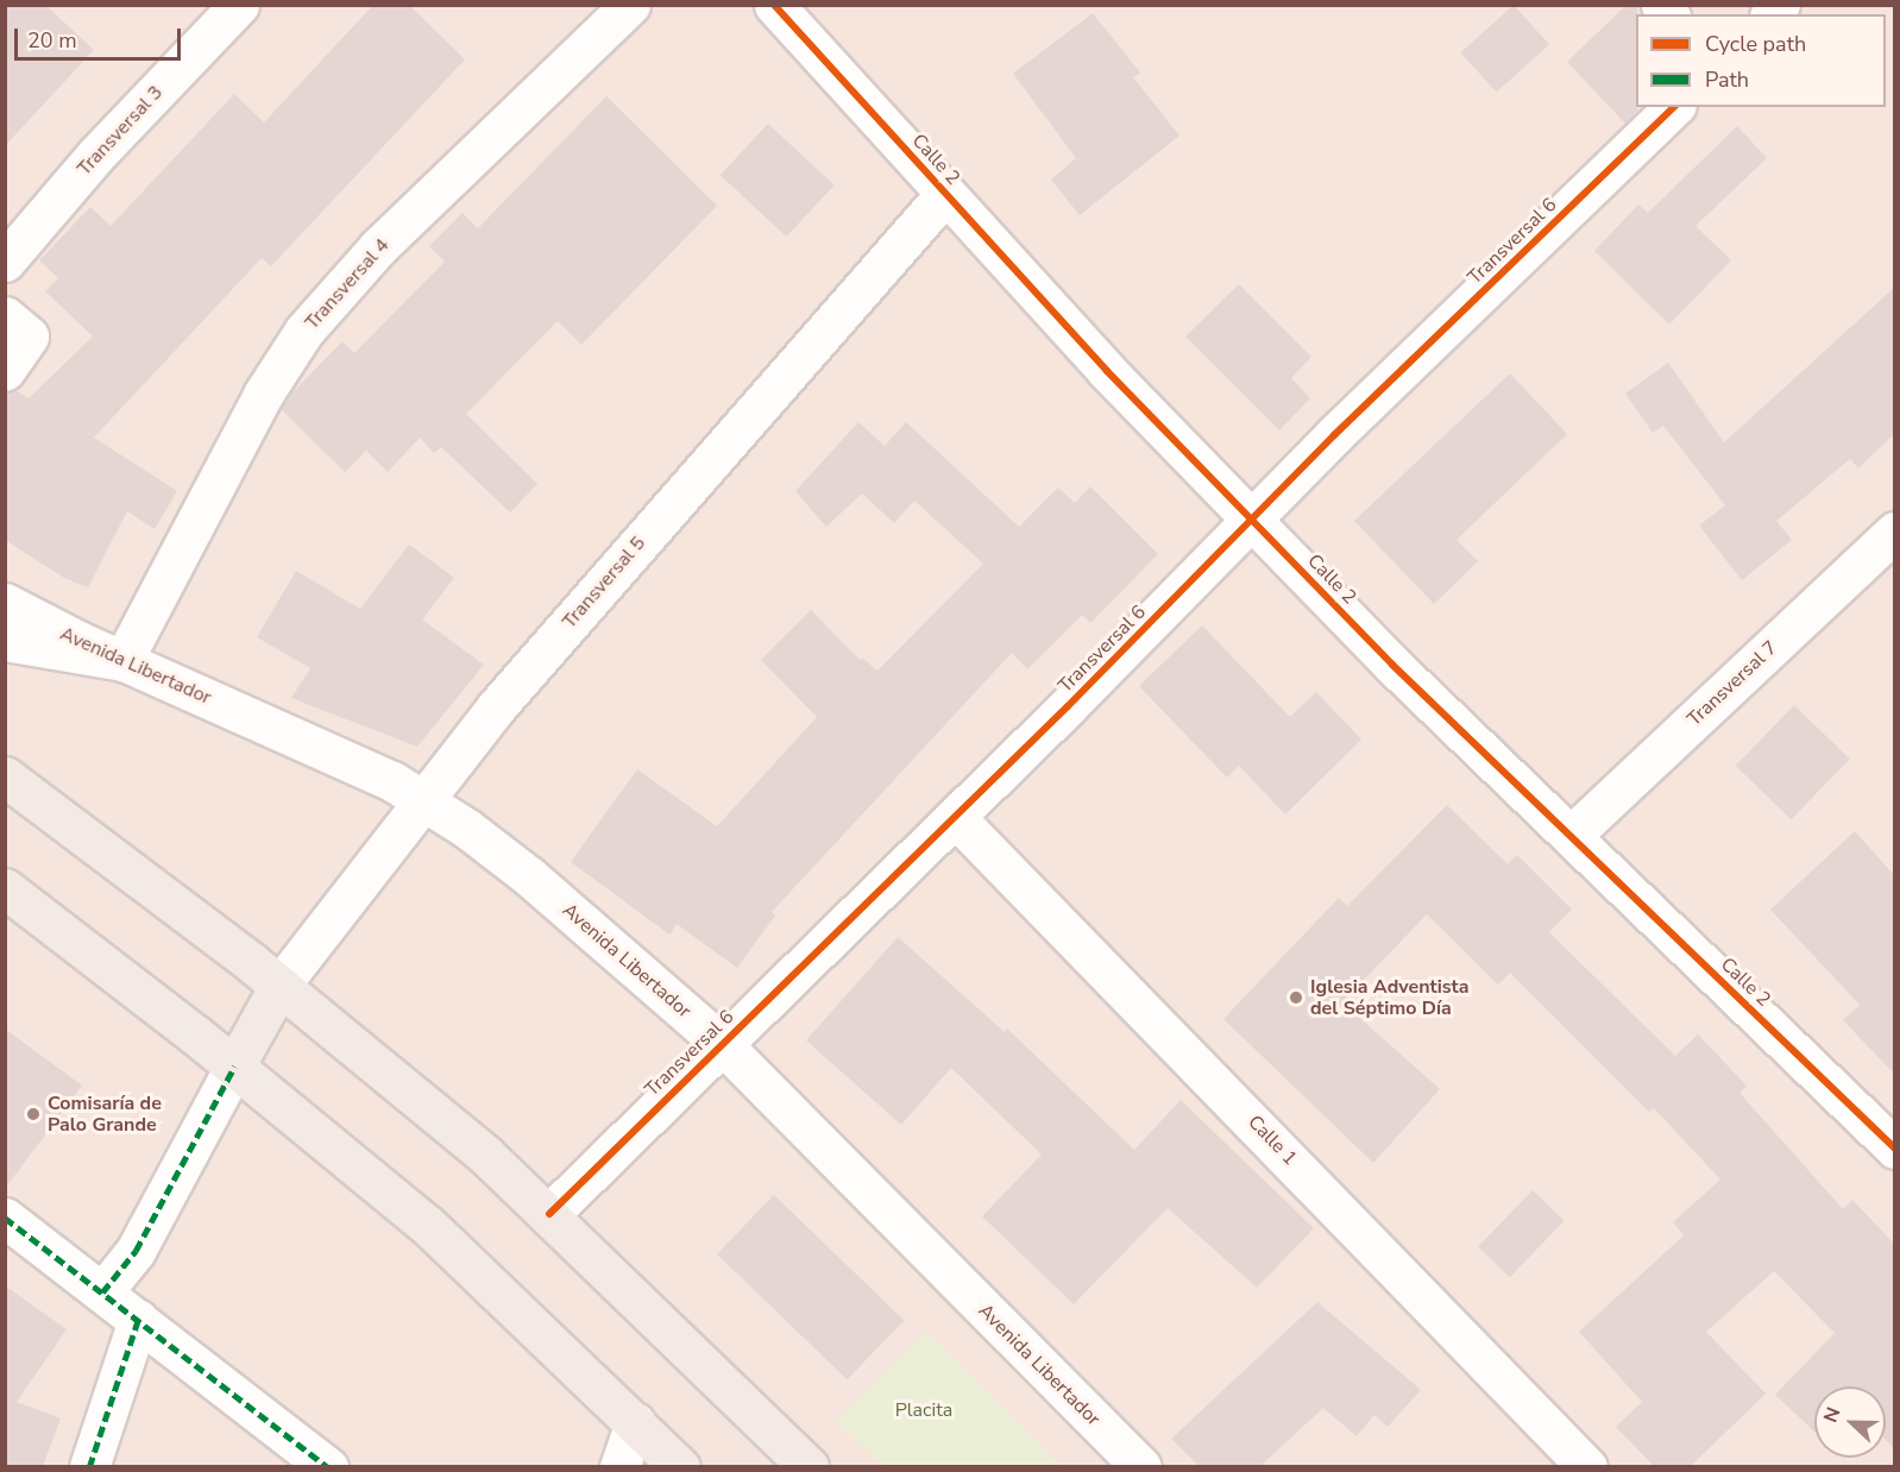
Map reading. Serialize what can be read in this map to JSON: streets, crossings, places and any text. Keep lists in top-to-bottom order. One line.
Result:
{"streets":{"street":["Transversal 3","Calle 2","Transversal 6","Transversal 4","Transversal 5","Avenida Libertador","Transversal 7","Calle 1"]},"crossings":[["Calle 2","Transversal 6"],["Calle 2","Transversal 5"],["Calle 2","Transversal 7"],["Transversal 6","Avenida Libertador"],["Transversal 6","Calle 1"],["Transversal 4","Avenida Libertador"],["Transversal 5","Avenida Libertador"]],"parks":["Placita"],"places":["Iglesia Adventista del Séptimo Día","Comisaría de Palo Grande"],"legend":["Cycle path","Path"],"scale_bar":"20 m","north":"left"}
